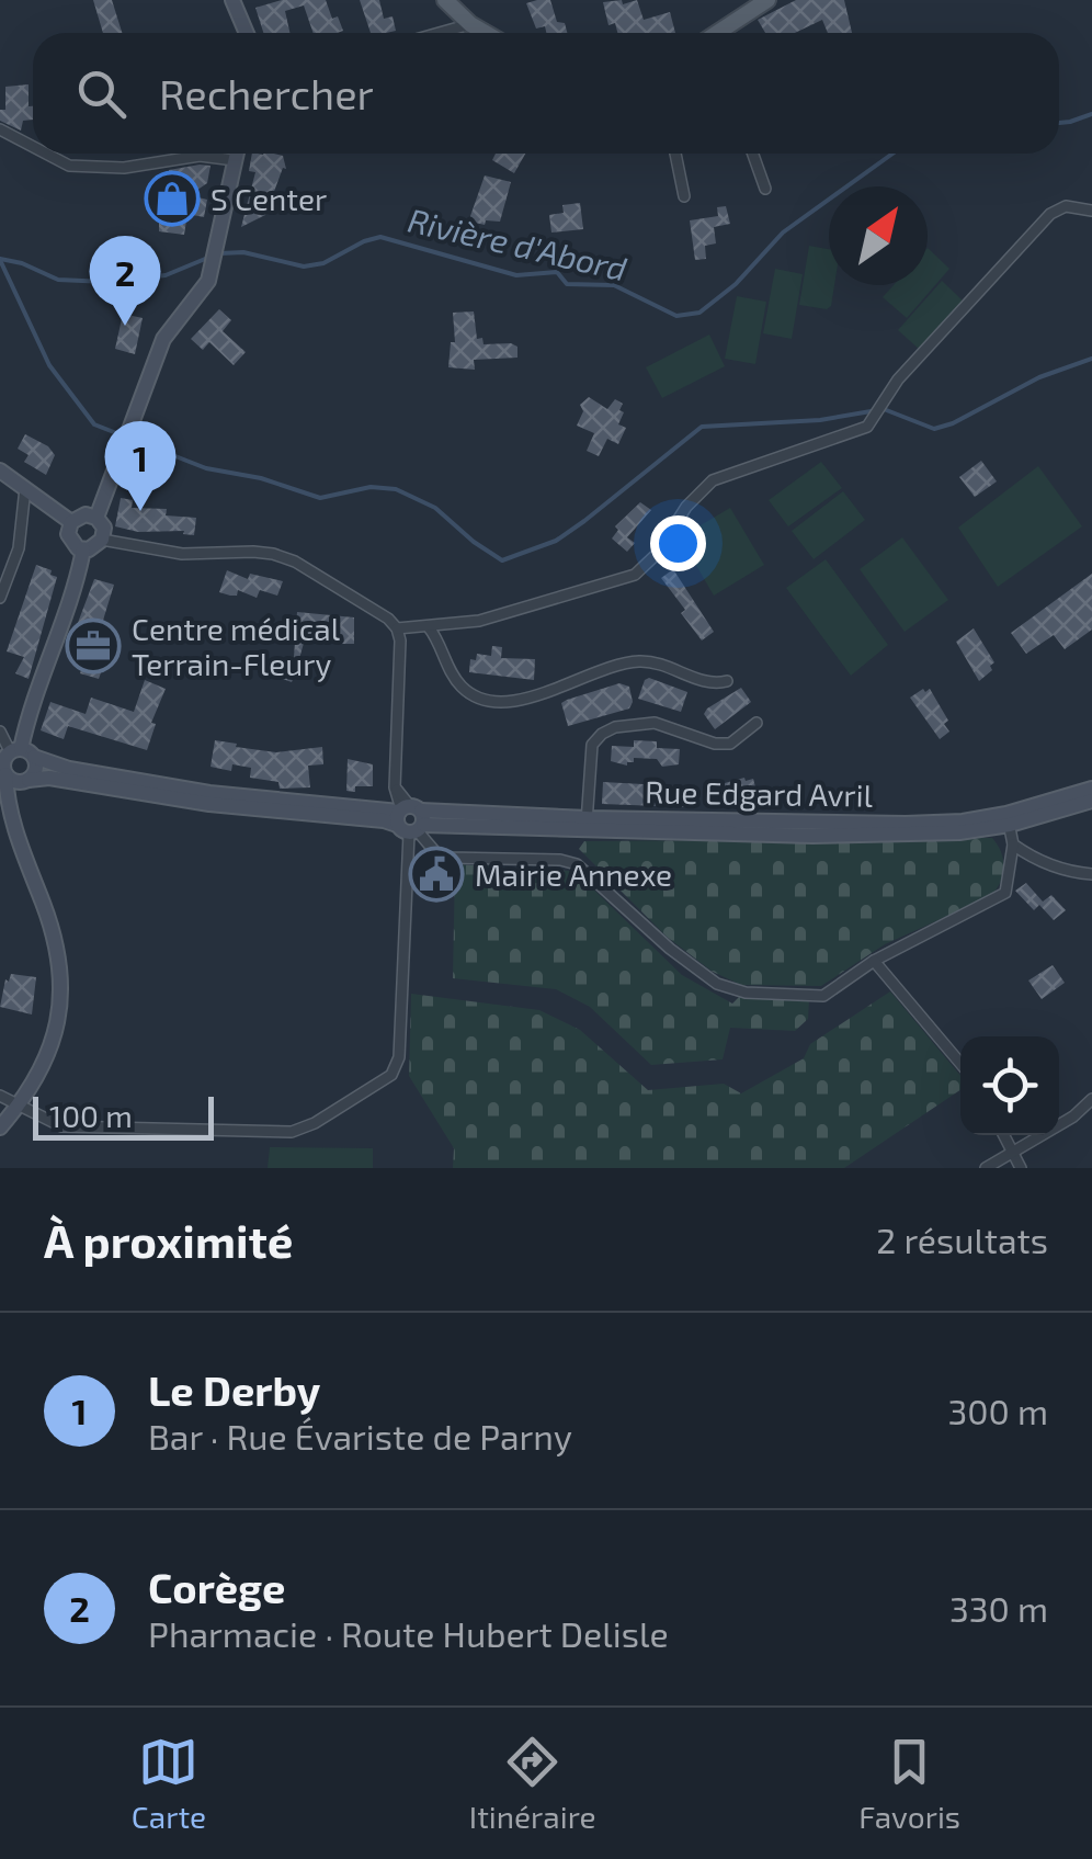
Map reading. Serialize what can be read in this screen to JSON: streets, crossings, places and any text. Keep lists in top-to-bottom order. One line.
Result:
{"streets":{"street":["Rue Edgard Avril"]},"water":["Rivière d'Abord"],"places":{"shop":["S Center"],"office":["Centre médical Terrain-Fleury"],"public building":["Mairie Annexe"]},"scale_bar":"100 m","north":"top right","page":{"search":"Rechercher","pins":["2","1"],"scale":"100 m","heading":["À proximité","2 résultats"],"list":[{"mark":"1","name":"Le Derby","note":"Bar · Rue Évariste de Parny","value":"300 m"},{"mark":"2","name":"Corège","note":"Pharmacie · Route Hubert Delisle","value":"330 m"}],"nav":["Carte","Itinéraire","Favoris"]}}
